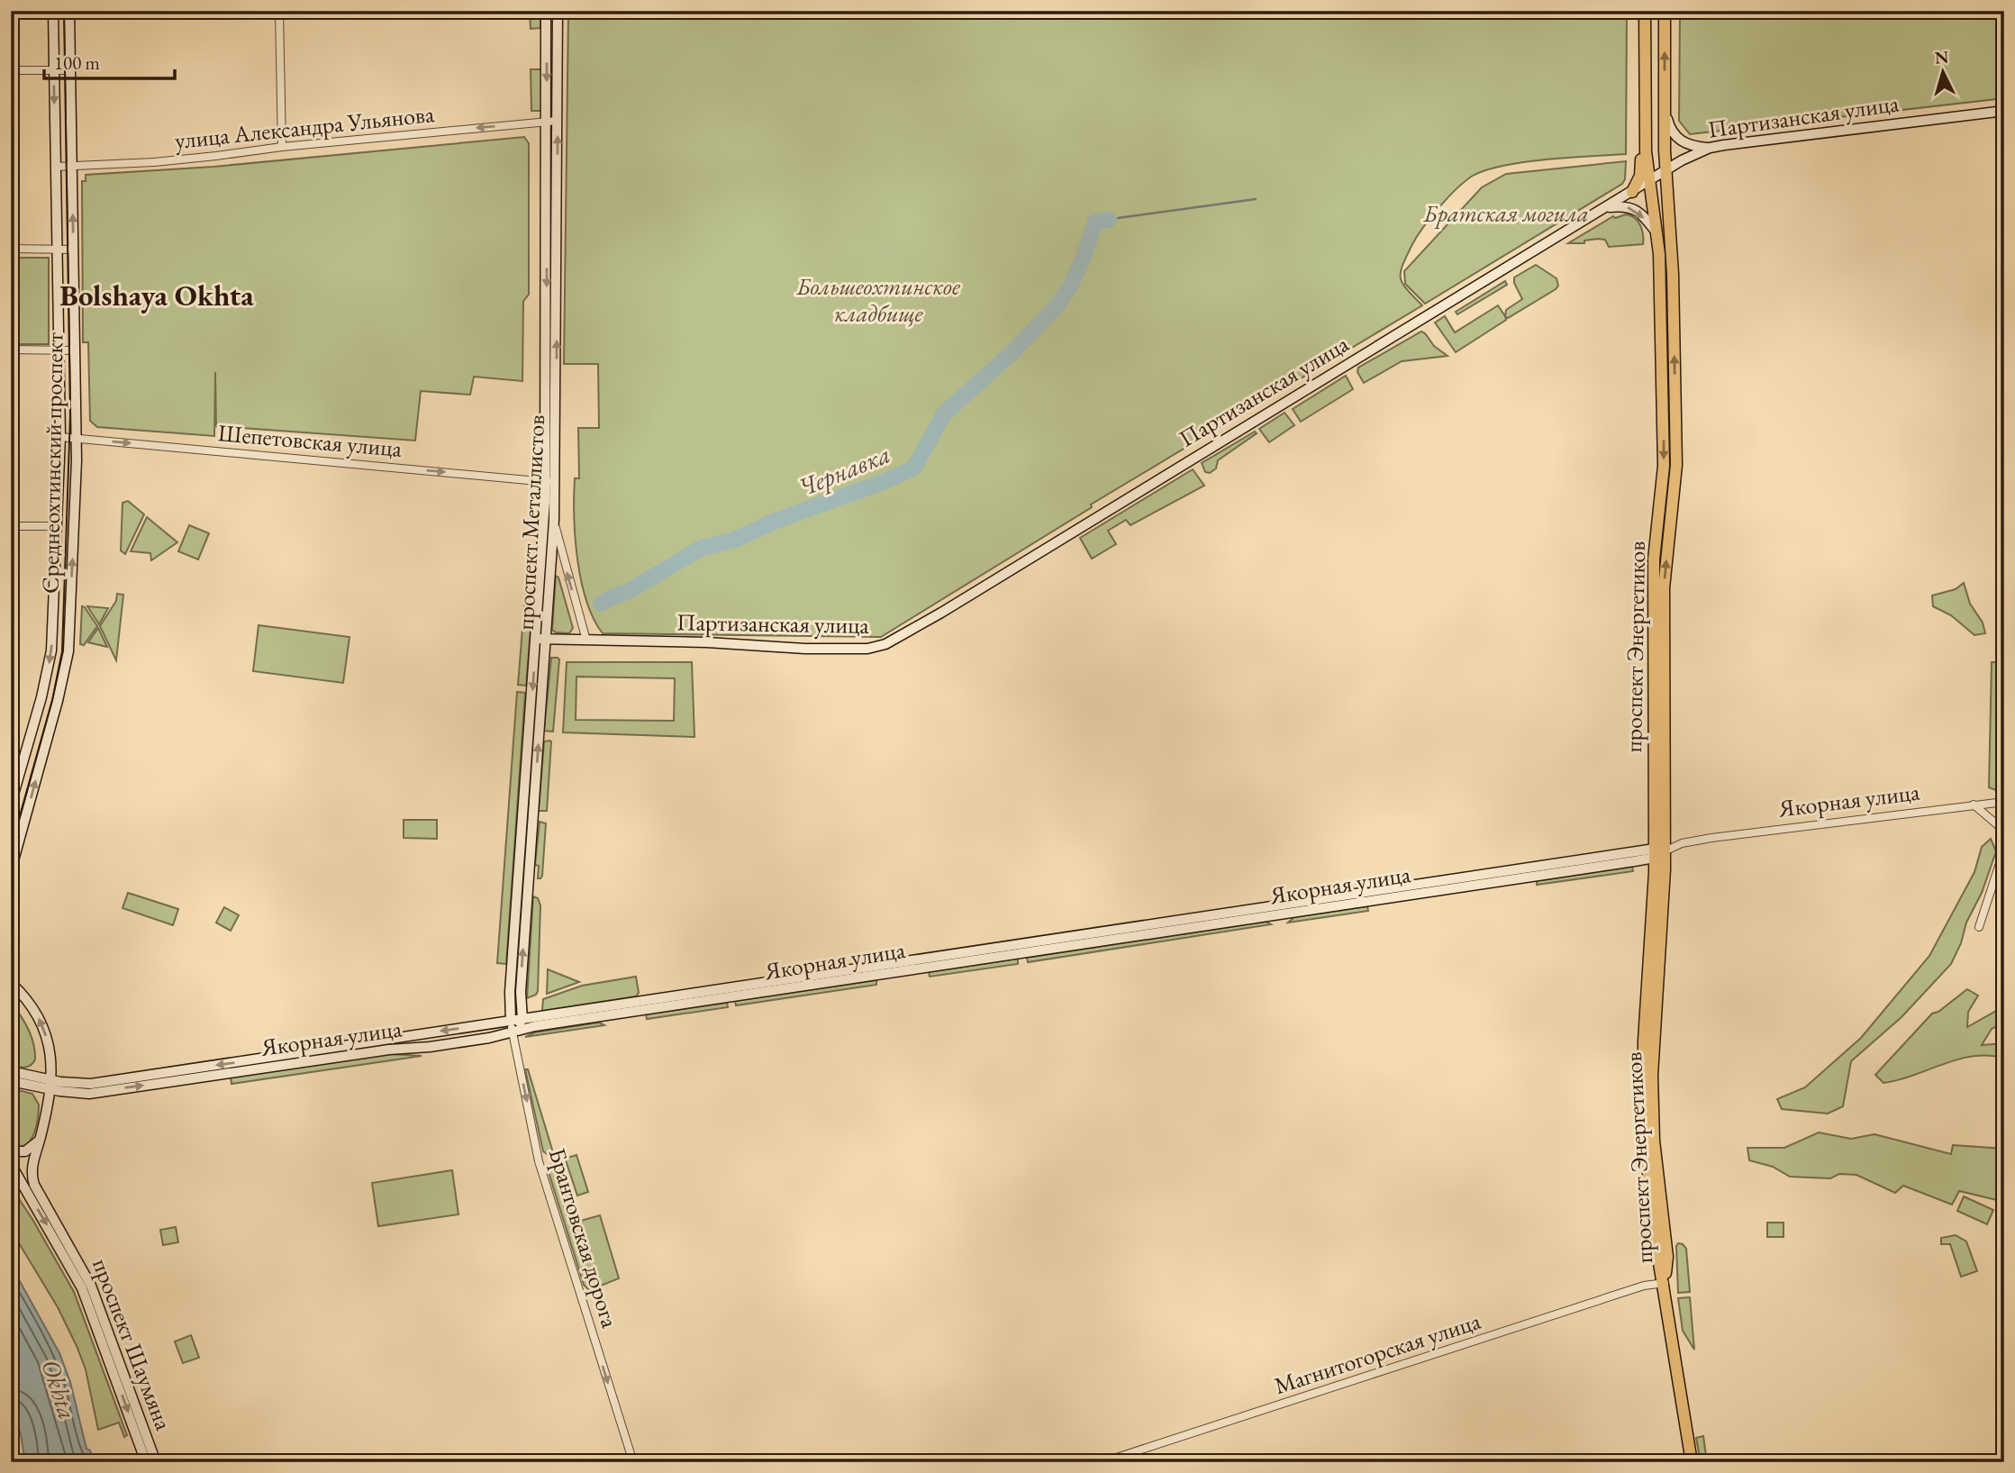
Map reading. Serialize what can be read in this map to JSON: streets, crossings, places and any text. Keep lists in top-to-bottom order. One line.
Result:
{"streets":{"main road":["проспект Энергетиков"],"street":["Партизанская улица","улица Александра Ульянова","Шепетовская улица","Среднеохтинский проспект","проспект Металлистов","Якорная улица","Брантовская дорога","проспект Шаумяна","Магнитогорская улица"]},"crossings":[["Партизанская улица","проспект Металлистов"],["Партизанская улица","проспект Энергетиков"],["улица Александра Ульянова","Среднеохтинский проспект"],["улица Александра Ульянова","проспект Металлистов"],["Шепетовская улица","Среднеохтинский проспект"],["Шепетовская улица","проспект Металлистов"],["проспект Металлистов","Якорная улица"],["проспект Металлистов","Брантовская дорога"],["проспект Энергетиков","Якорная улица"],["проспект Энергетиков","Магнитогорская улица"],["Якорная улица","Брантовская дорога"],["Якорная улица","проспект Шаумяна"]],"one_way":["улица Александра Ульянова","Шепетовская улица","Брантовская дорога"],"districts":["Bolshaya Okhta"],"water":["Чернавка","Okhta"],"parks":["Братская могила","Большеохтинское кладбище"],"scale_bar":"100 m","north":"top"}
